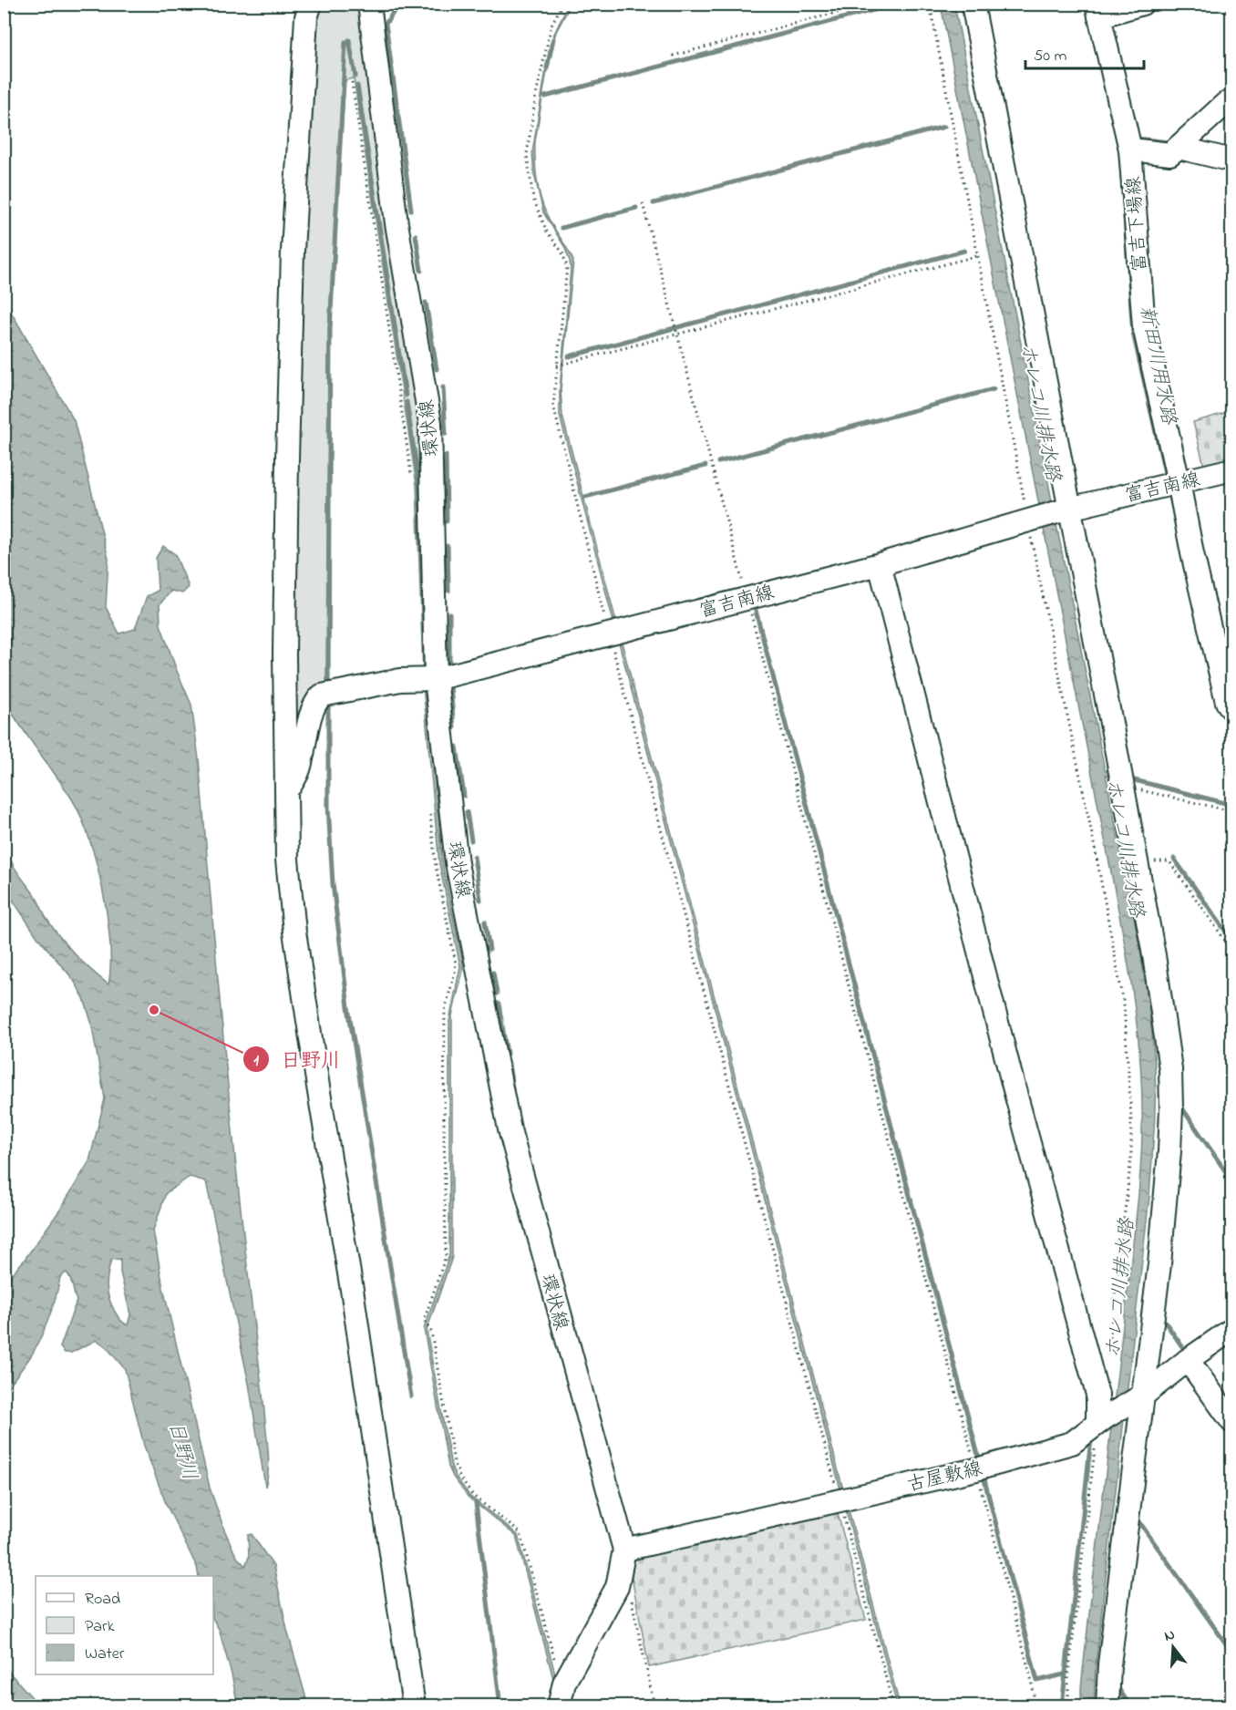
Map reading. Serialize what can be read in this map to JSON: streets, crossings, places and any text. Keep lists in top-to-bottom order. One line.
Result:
{"streets":{"street":["富吉下場線","環状線","富吉南線","古屋敷線"]},"crossings":[["富吉下場線","富吉南線"],["環状線","富吉南線"],["環状線","古屋敷線"]],"water":["新田川用水路","ホレコ川排水路","日野川"],"places":["日野川"],"legend":["Road","Park","Water"],"scale_bar":"50 m","north":"top"}
